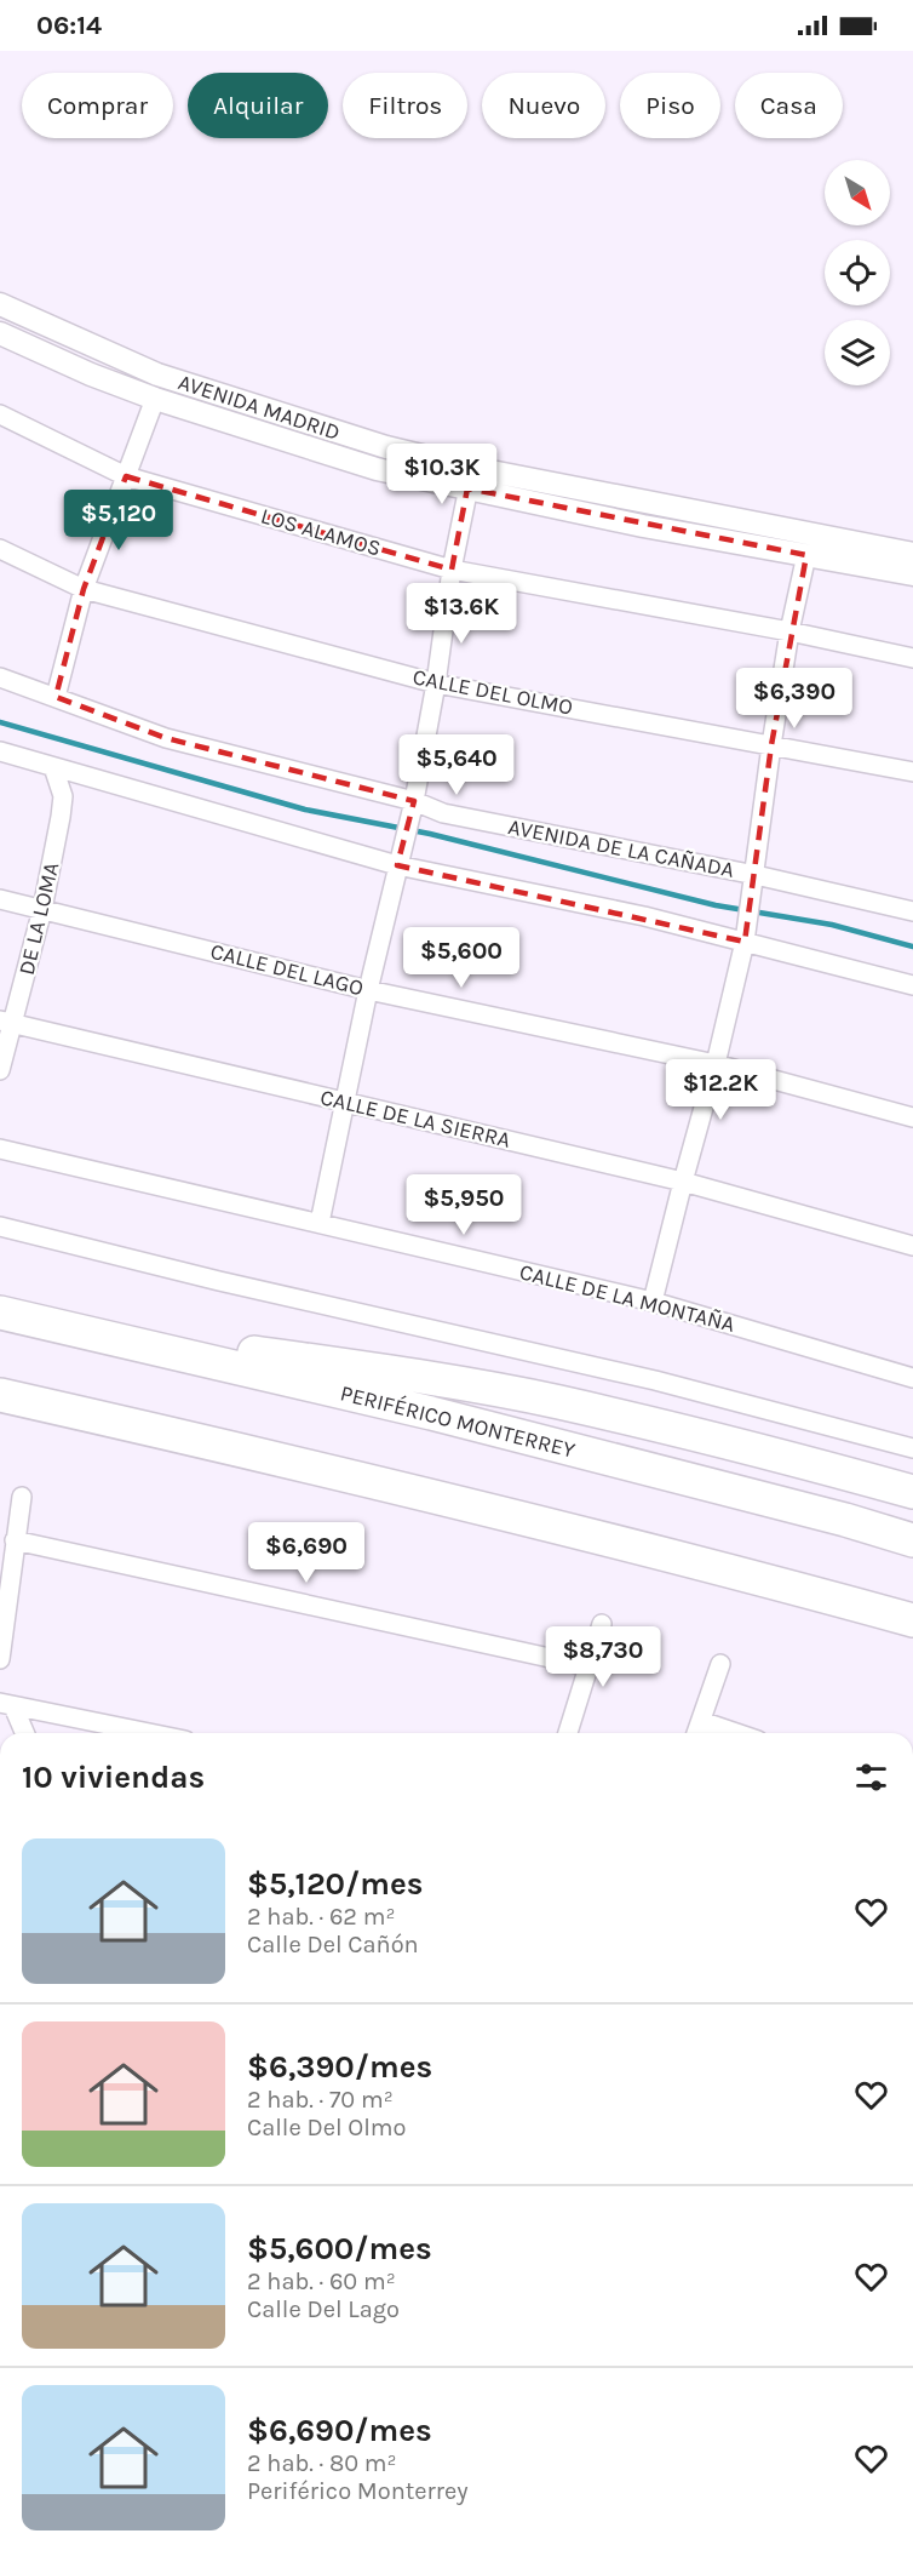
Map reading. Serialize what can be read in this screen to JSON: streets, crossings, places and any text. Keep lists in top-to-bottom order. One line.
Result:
{"streets":{"highway":["PERIFÉRICO MONTERREY"],"street":["AVENIDA MADRID","LOS ALAMOS","CALLE DEL OLMO","AVENIDA DE LA CAÑADA","DE LA LOMA","CALLE DEL LAGO","CALLE DE LA SIERRA","CALLE DE LA MONTAÑA"]},"crossings":[["DE LA LOMA","CALLE DEL LAGO"],["DE LA LOMA","CALLE DE LA SIERRA"]],"north":"bottom right","page":{"status":"06:14","chip":["Comprar","Alquilar","Filtros","Nuevo","Piso","Casa"],"price":["$10.3K","$5,120","$13.6K","$6,390","$5,640","$5,600","$12.2K","$5,950","$6,690","$8,730"],"heading":"10 viviendas","list":[{"name":"$5,120/mes","note":"2 hab. · 62 m² · Calle Del Cañón"},{"name":"$6,390/mes","note":"2 hab. · 70 m² · Calle Del Olmo"},{"name":"$5,600/mes","note":"2 hab. · 60 m² · Calle Del Lago"},{"name":"$6,690/mes","note":"2 hab. · 80 m² · Periférico Monterrey"}]}}
